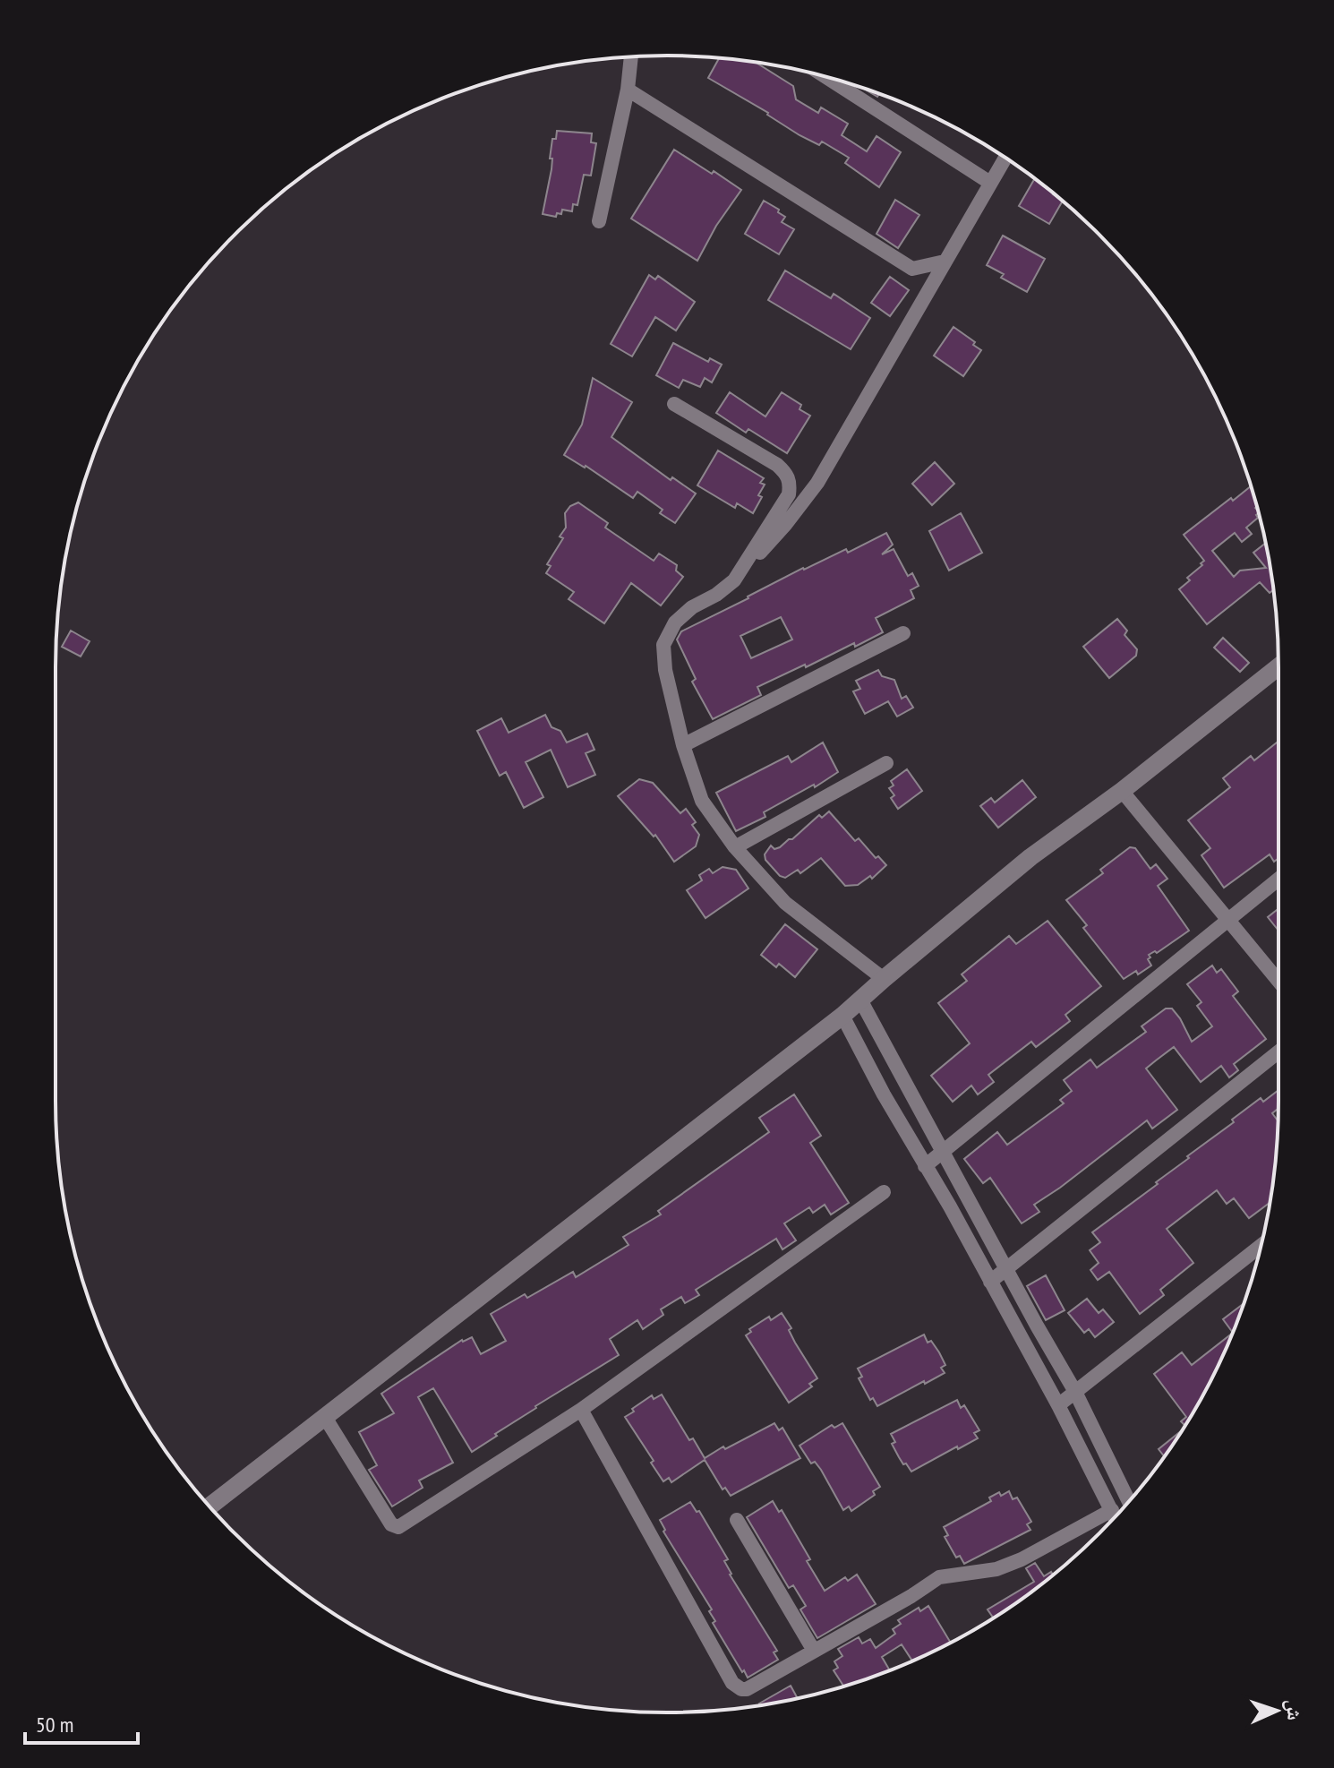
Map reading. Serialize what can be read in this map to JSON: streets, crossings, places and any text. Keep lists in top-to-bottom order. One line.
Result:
{"scale_bar":"50 m","north":"right"}
